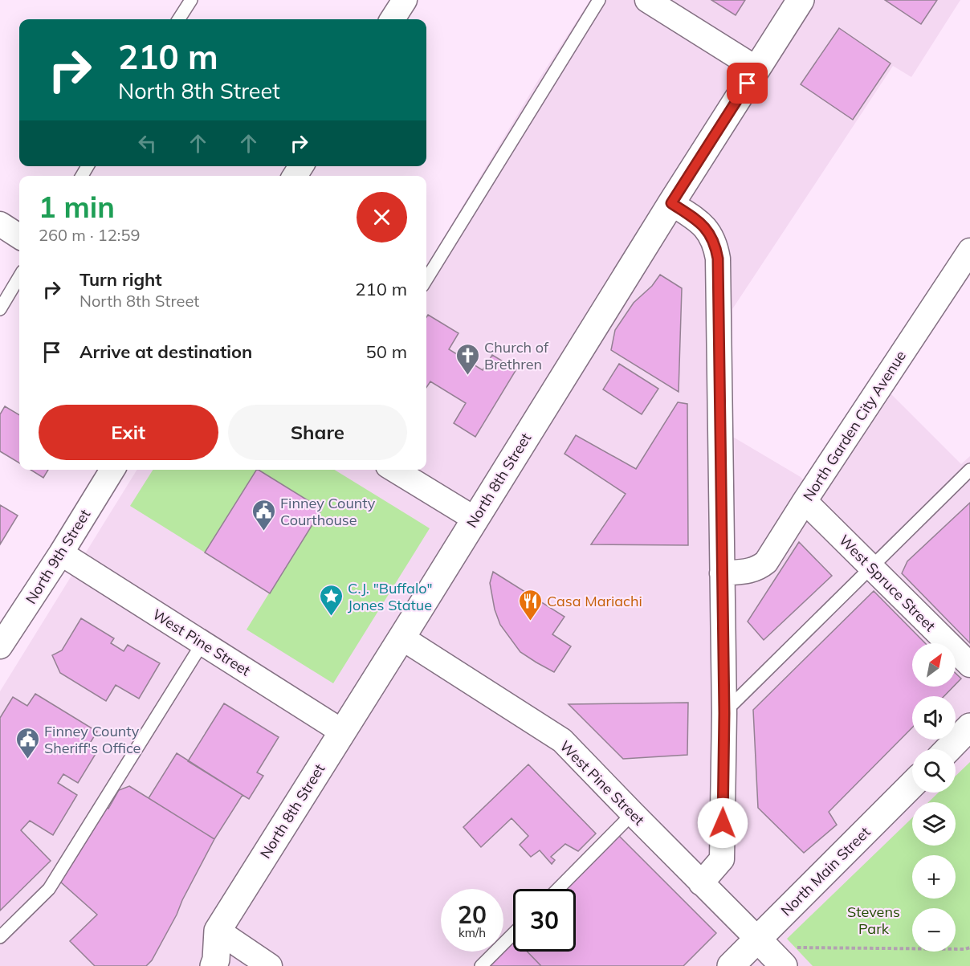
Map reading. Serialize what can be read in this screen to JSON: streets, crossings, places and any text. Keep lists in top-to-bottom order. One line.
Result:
{"streets":{"street":["North Garden City Avenue","North 8th Street","North 9th Street","West Spruce Street","West Pine Street","North Main Street"]},"crossings":[["North Garden City Avenue","West Spruce Street"],["North 8th Street","West Pine Street"],["North 9th Street","West Pine Street"],["West Pine Street","North Main Street"]],"parks":["Stevens Park"],"places":{"church":["Church of Brethren"],"public building":["Finney County Courthouse","Finney County Sheriff's Office"],"place":["C.J. \"Buffalo\" Jones Statue"],"restaurant":["Casa Mariachi"]},"north":"top right","page":{"turn":["210 m","North 8th Street"],"heading":["1 min","260 m · 12:59"],"list":[{"name":"Turn right","note":"North 8th Street","value":"210 m"},{"name":"Arrive at destination","value":"50 m"}],"buttons":["Exit","Share"],"map_buttons":["+","−"],"speed":"20 km/h","limit":"30"}}
